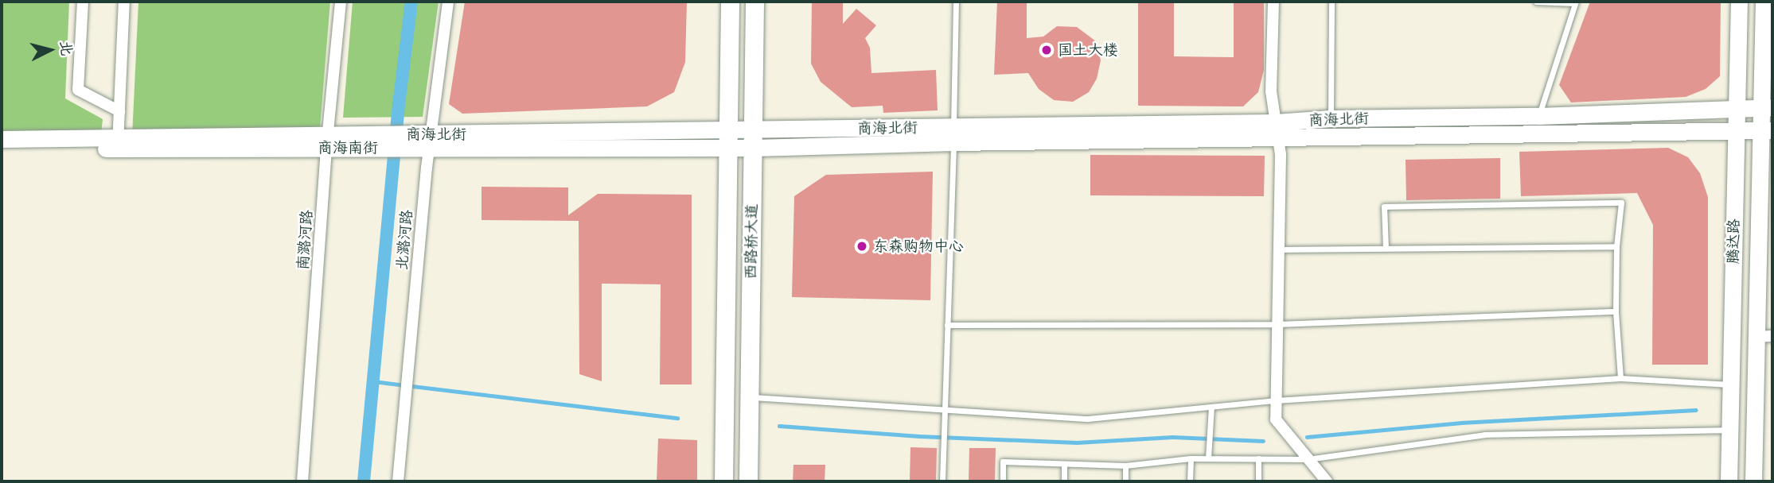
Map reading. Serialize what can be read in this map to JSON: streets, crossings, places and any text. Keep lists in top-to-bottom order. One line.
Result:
{"streets":{"main road":["商海北街","商海南街","西路桥大道","腾达路"],"street":["南潞河路","北潞河路"]},"crossings":[["商海北街","商海南街"],["商海北街","北潞河路"],["商海北街","西路桥大道"],["商海北街","腾达路"],["商海南街","南潞河路"],["商海南街","北潞河路"]],"places":["国土大楼","东森购物中心"],"north":"right"}
